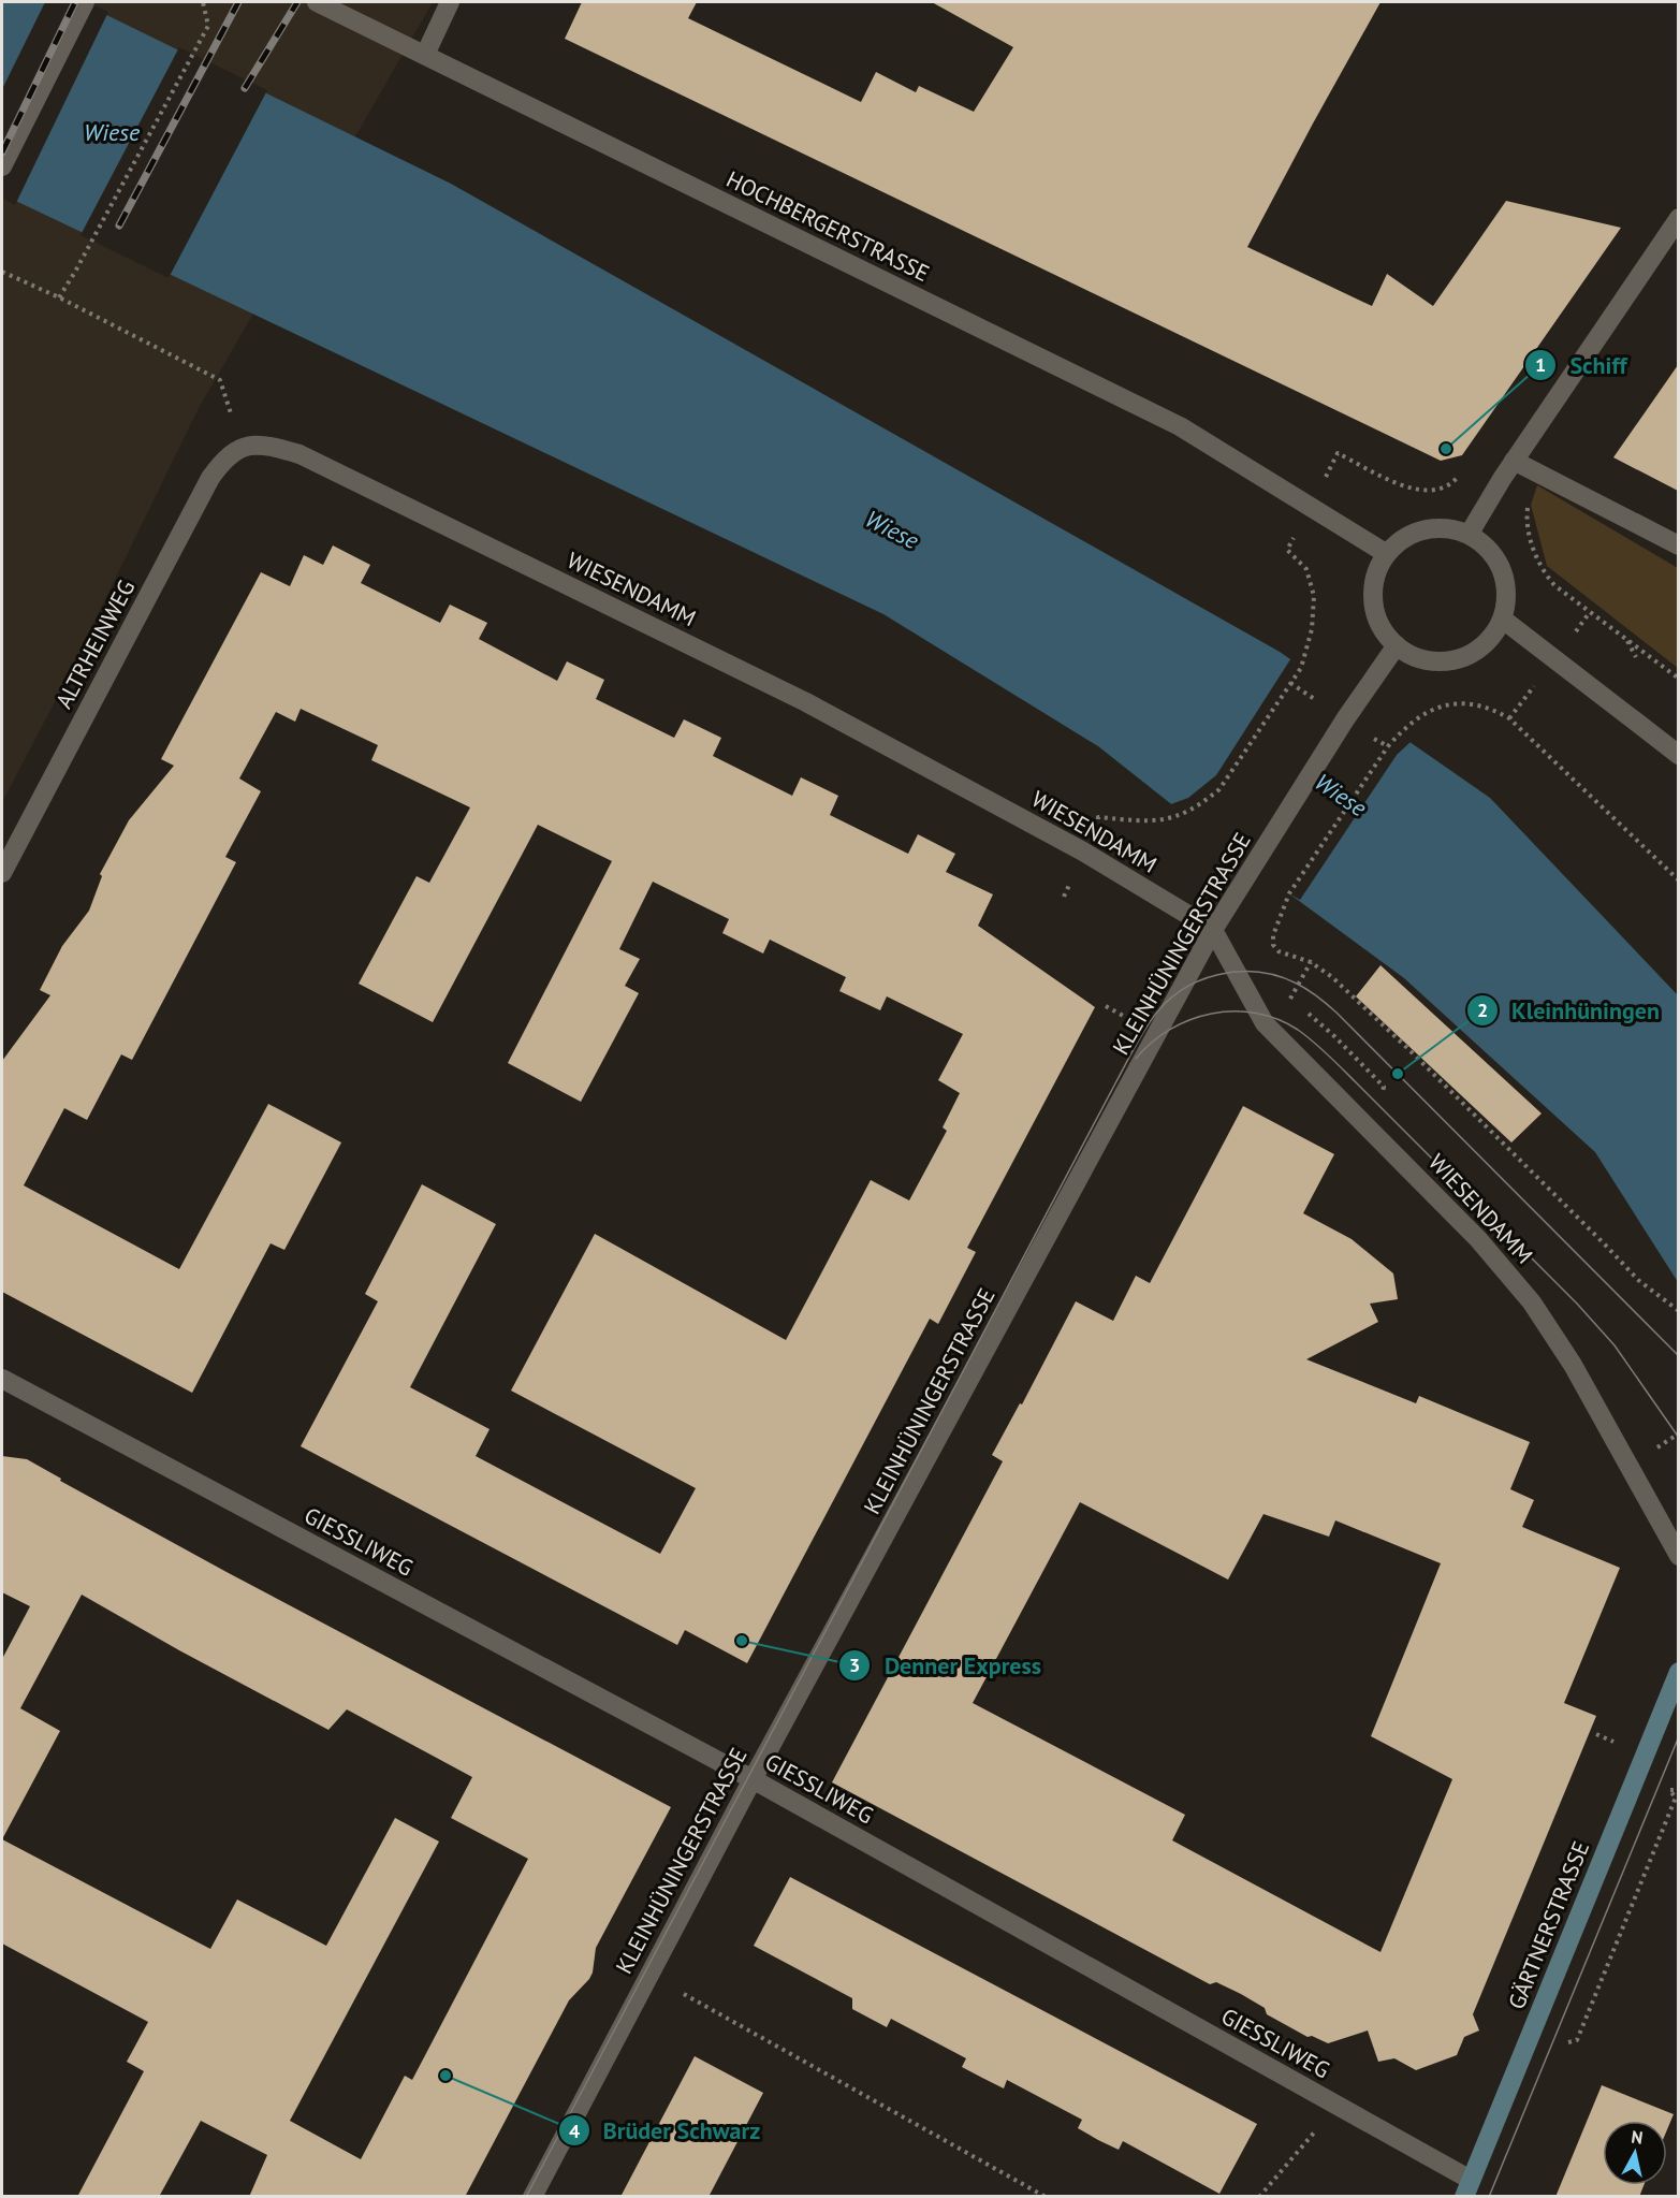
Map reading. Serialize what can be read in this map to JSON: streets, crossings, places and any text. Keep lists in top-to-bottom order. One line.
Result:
{"streets":{"street":["HOCHBERGERSTRASSE","WIESENDAMM","ALTRHEINWEG","KLEINHÜNINGERSTRASSE","GIESSLIWEG","GÄRTNERSTRASSE"]},"crossings":[["HOCHBERGERSTRASSE","KLEINHÜNINGERSTRASSE"],["WIESENDAMM","ALTRHEINWEG"],["WIESENDAMM","KLEINHÜNINGERSTRASSE"],["KLEINHÜNINGERSTRASSE","GIESSLIWEG"],["GIESSLIWEG","GÄRTNERSTRASSE"]],"water":["Wiese"],"places":["Schiff","Kleinhüningen","Denner Express","Brüder Schwarz"],"north":"top"}
